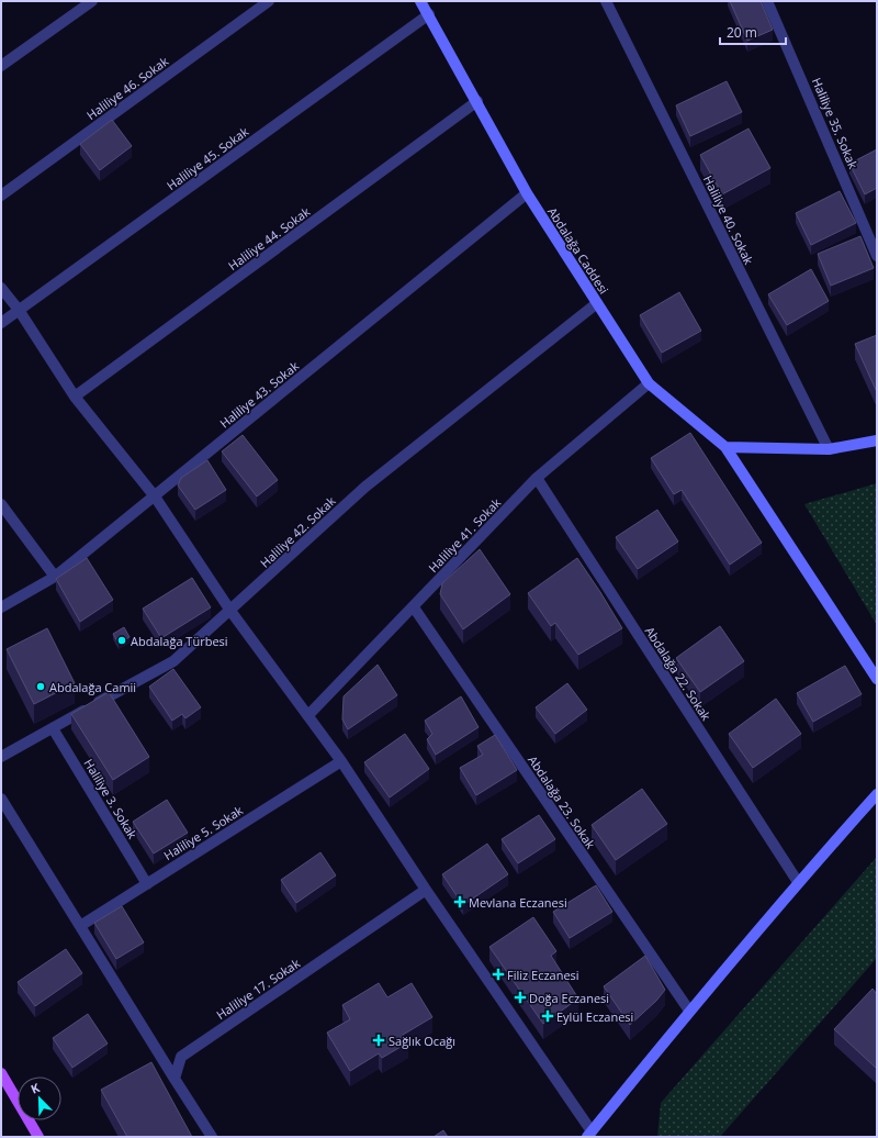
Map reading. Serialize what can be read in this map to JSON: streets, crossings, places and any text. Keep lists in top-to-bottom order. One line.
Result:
{"streets":{"street":["Haliliye 46. Sokak","Haliliye 35. Sokak","Haliliye 45. Sokak","Haliliye 40. Sokak","Haliliye 44. Sokak","Abdalağa Caddesi","Haliliye 43. Sokak","Haliliye 42. Sokak","Haliliye 41. Sokak","Abdalağa 22. Sokak","Haliliye 3. Sokak","Abdalağa 23. Sokak","Haliliye 5. Sokak","Haliliye 17. Sokak"]},"crossings":[["Haliliye 45. Sokak","Abdalağa Caddesi"],["Haliliye 44. Sokak","Abdalağa Caddesi"],["Abdalağa Caddesi","Haliliye 43. Sokak"],["Abdalağa Caddesi","Haliliye 42. Sokak"],["Abdalağa Caddesi","Haliliye 41. Sokak"],["Haliliye 42. Sokak","Haliliye 3. Sokak"],["Haliliye 41. Sokak","Abdalağa 22. Sokak"],["Haliliye 41. Sokak","Abdalağa 23. Sokak"],["Haliliye 3. Sokak","Haliliye 5. Sokak"]],"places":{"other":["Abdalağa Türbesi","Abdalağa Camii"],"health":["Mevlana Eczanesi","Filiz Eczanesi","Doğa Eczanesi","Eylül Eczanesi","Sağlık Ocağı"]},"scale_bar":"20 m","north":"top left"}
